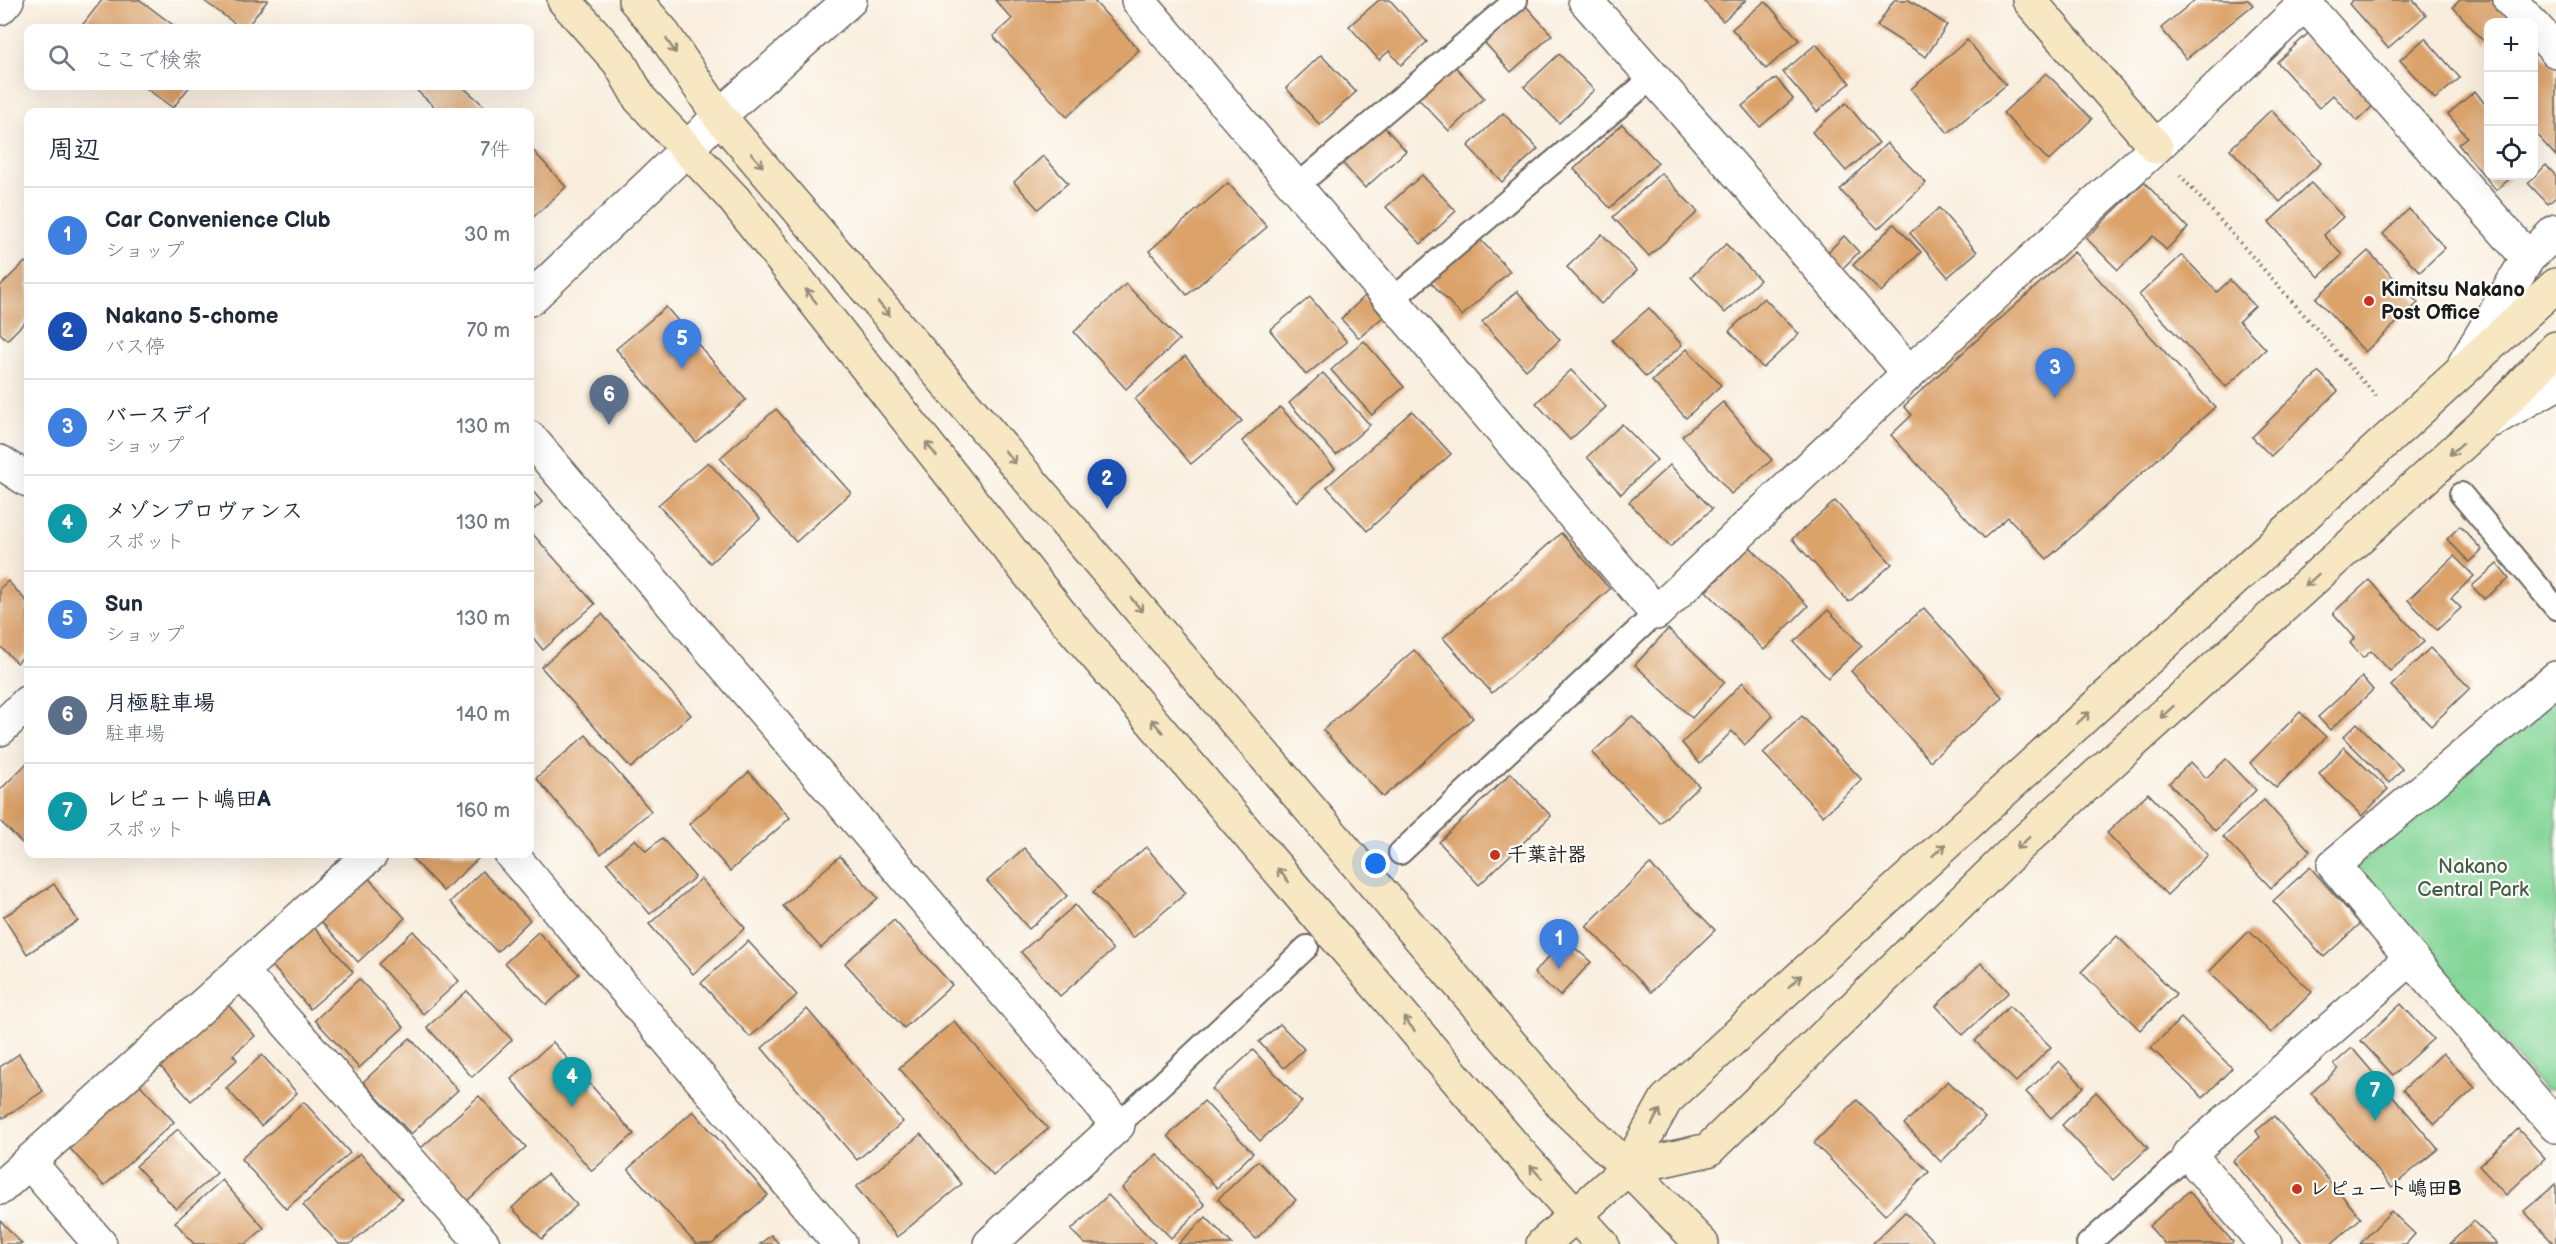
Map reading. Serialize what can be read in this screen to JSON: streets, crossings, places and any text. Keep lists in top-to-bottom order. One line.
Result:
{"parks":["Nakano Central Park"],"places":["Kimitsu Nakano Post Office","千葉計器","レピュート嶋田B"],"page":{"map_buttons":["+","−"],"search":"ここで検索","heading":["周辺","7件"],"list":[{"mark":"1","name":"Car Convenience Club","note":"ショップ","value":"30 m"},{"mark":"2","name":"Nakano 5-chome","note":"バス停","value":"70 m"},{"mark":"3","name":"バースデイ","note":"ショップ","value":"130 m"},{"mark":"4","name":"メゾンプロヴァンス","note":"スポット","value":"130 m"},{"mark":"5","name":"Sun","note":"ショップ","value":"130 m"},{"mark":"6","name":"月極駐車場","note":"駐車場","value":"140 m"},{"mark":"7","name":"レピュート嶋田A","note":"スポット","value":"160 m"}],"pins":["5","3","6","2","1","4","7"]}}
